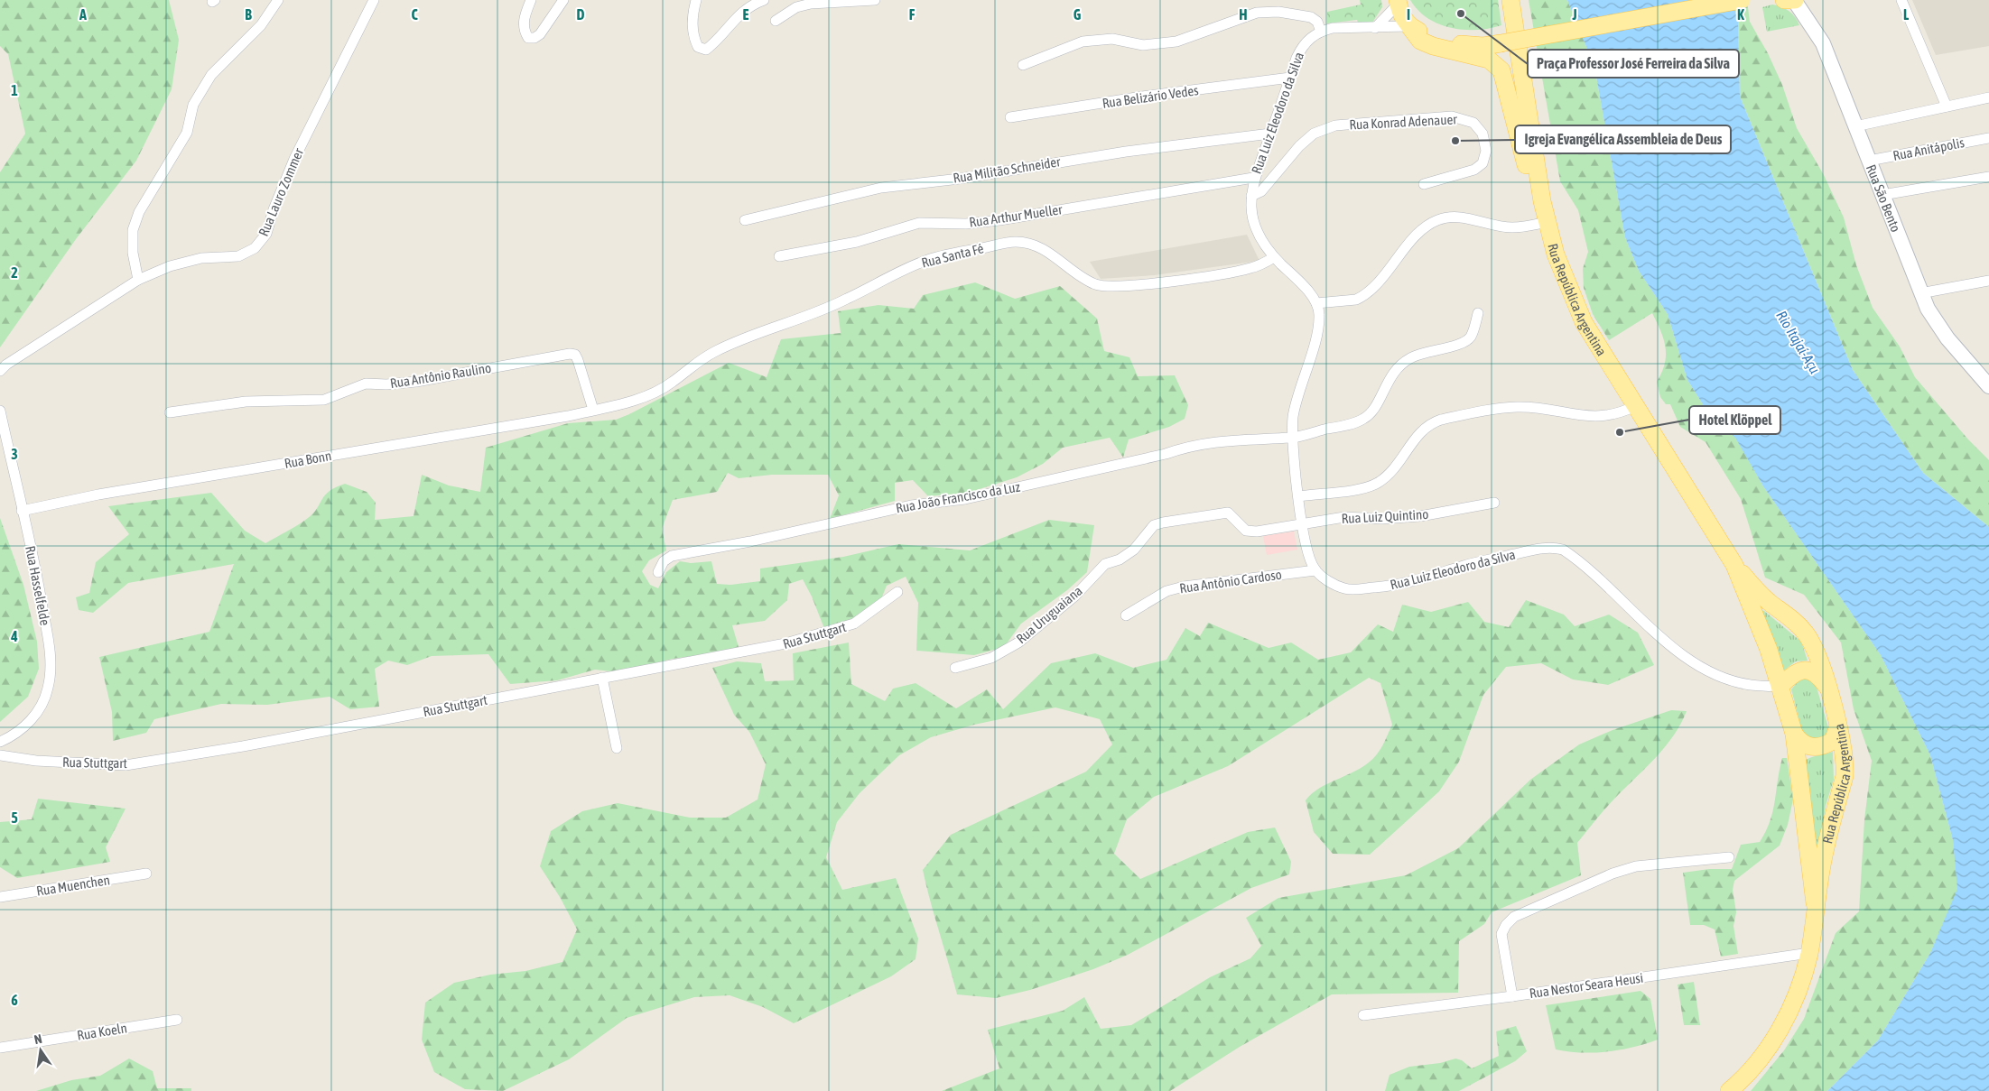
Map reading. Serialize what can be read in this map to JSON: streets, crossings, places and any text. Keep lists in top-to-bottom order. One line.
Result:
{"streets":{"main road":["Rua República Argentina"],"street":["Rua Belizário Vedes","Rua Luiz Eleodoro da Silva","Rua Konrad Adenauer","Rua Anitápolis","Rua Militão Schneider","Rua Lauro Zommer","Rua São Bento","Rua Arthur Mueller","Rua Santa Fé","Rua Antônio Raulino","Rua Bonn","Rua João Francisco da Luz","Rua Luiz Quintino","Rua Antônio Cardoso","Rua Hasselfelde","Rua Uruguaiana","Rua Stuttgart","Rua Muenchen","Rua Nestor Seara Heusi","Rua Koeln"]},"crossings":[["Rua Belizário Vedes","Rua Luiz Eleodoro da Silva"],["Rua Luiz Eleodoro da Silva","Rua Konrad Adenauer"],["Rua Luiz Eleodoro da Silva","Rua Militão Schneider"],["Rua Luiz Eleodoro da Silva","Rua Arthur Mueller"],["Rua Luiz Eleodoro da Silva","Rua Santa Fé"],["Rua Luiz Eleodoro da Silva","Rua República Argentina"],["Rua Luiz Eleodoro da Silva","Rua Antônio Cardoso"],["Rua Anitápolis","Rua São Bento"],["Rua Santa Fé","Rua Antônio Raulino"],["Rua Santa Fé","Rua Bonn"],["Rua República Argentina","Rua Nestor Seara Heusi"],["Rua Antônio Raulino","Rua Bonn"],["Rua Bonn","Rua Hasselfelde"],["Rua Luiz Quintino","Rua Uruguaiana"]],"water":["Rio Itajaí-Açu"],"places":["Praça Professor José Ferreira da Silva","Igreja Evangélica Assembleia de Deus","Hotel Klöppel"],"north":"top","grid":{"columns":["A","B","C","D","E","F","G","H","I","J","K","L"],"rows":["1","2","3","4","5","6"]}}
